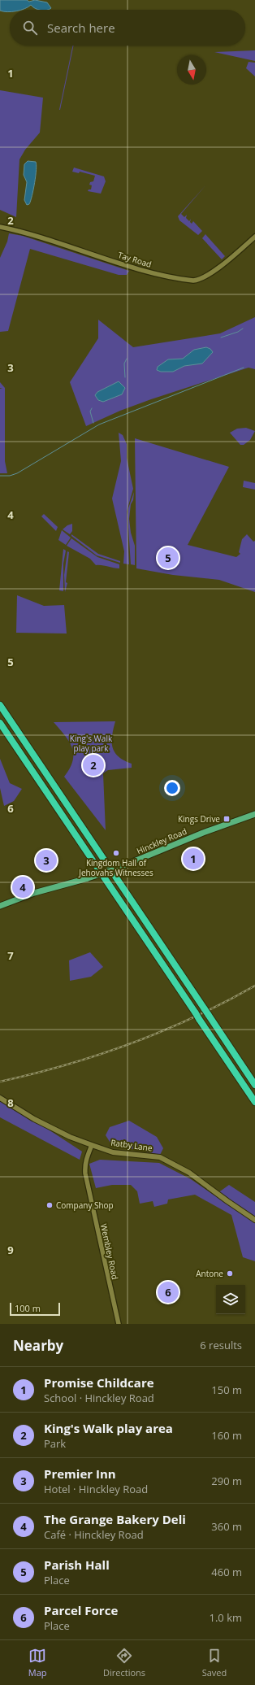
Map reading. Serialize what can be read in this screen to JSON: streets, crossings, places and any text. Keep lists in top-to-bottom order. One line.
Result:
{"streets":{"main road":["Hinckley Road","Ratby Lane"],"street":["Tay Road","Wembley Road"]},"crossings":[["Ratby Lane","Wembley Road"]],"parks":["King's Walk play park"],"places":{"transit":["Kings Drive"],"other":["Kingdom Hall of Jehovahs Witnesses","Company Shop","Antone"]},"scale_bar":"100 m","north":"bottom","page":{"search":"Search here","pins":["5","2","1","3","4","6"],"scale":"100 m","heading":["Nearby","6 results"],"list":[{"mark":"1","name":"Promise Childcare","note":"School · Hinckley Road","value":"150 m"},{"mark":"2","name":"King's Walk play area","note":"Park","value":"160 m"},{"mark":"3","name":"Premier Inn","note":"Hotel · Hinckley Road","value":"290 m"},{"mark":"4","name":"The Grange Bakery Deli","note":"Café · Hinckley Road","value":"360 m"},{"mark":"5","name":"Parish Hall","note":"Place","value":"460 m"},{"mark":"6","name":"Parcel Force","note":"Place","value":"1.0 km"}],"nav":["Map","Directions","Saved"]},"grid":{"rows":["1","2","3","4","5","6","7","8","9"]}}
